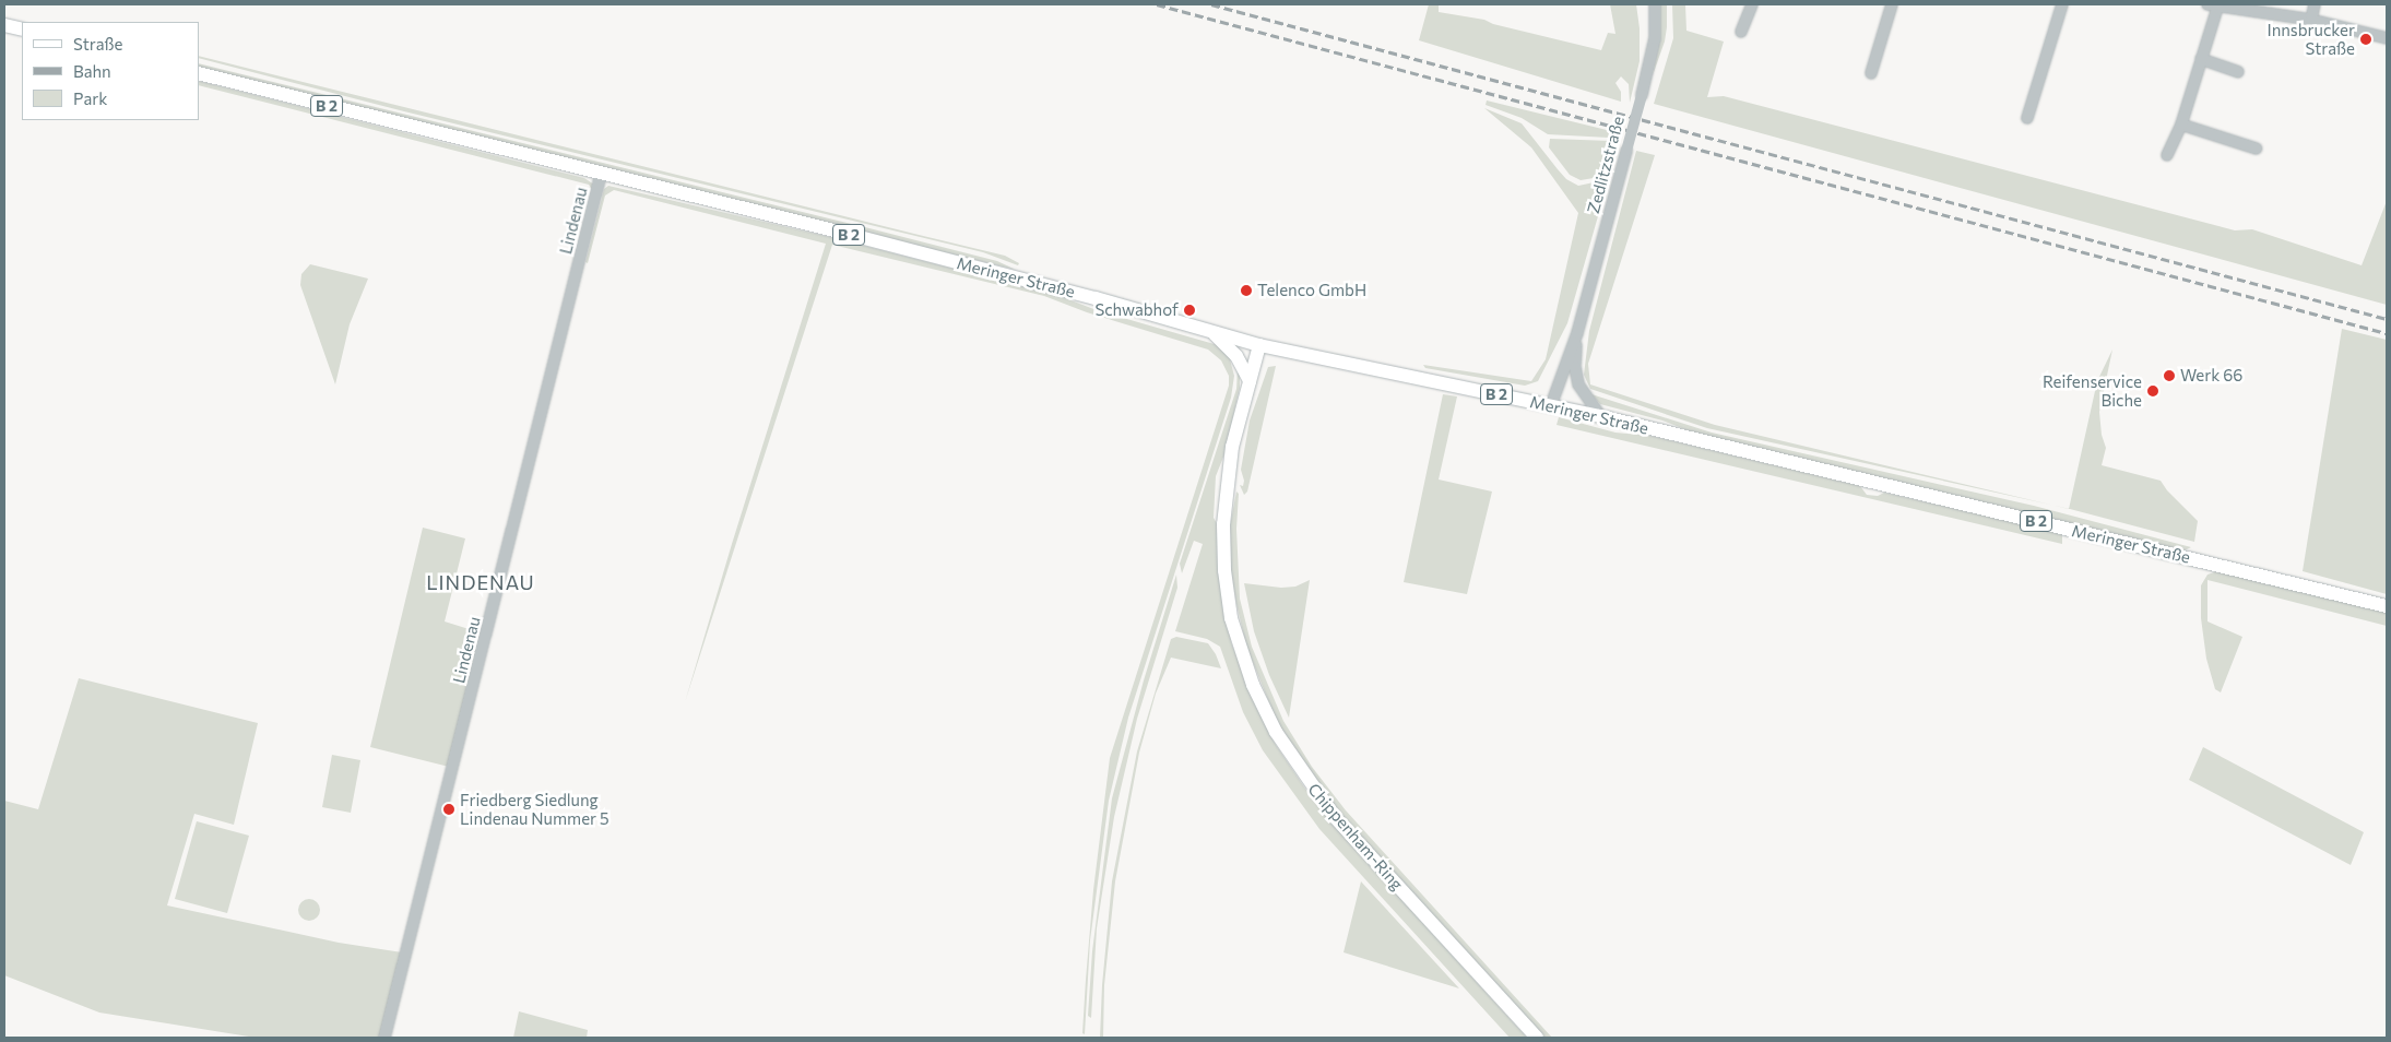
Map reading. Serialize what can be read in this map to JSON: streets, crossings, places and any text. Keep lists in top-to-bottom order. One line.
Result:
{"streets":{"main road":["B 2","Meringer Straße","Chippenham-Ring"],"street":["Zedlitzstraße","Lindenau"]},"crossings":[["B 2","Lindenau"],["B 2","Meringer Straße"],["Zedlitzstraße","Meringer Straße"],["Lindenau","Meringer Straße"],["Meringer Straße","Chippenham-Ring"]],"districts":["LINDENAU"],"places":["Innsbrucker Straße","Telenco GmbH","Schwabhof","Werk 66","Reifenservice Biche","Friedberg Siedlung Lindenau Nummer 5"],"legend":["Straße","Bahn","Park"]}
